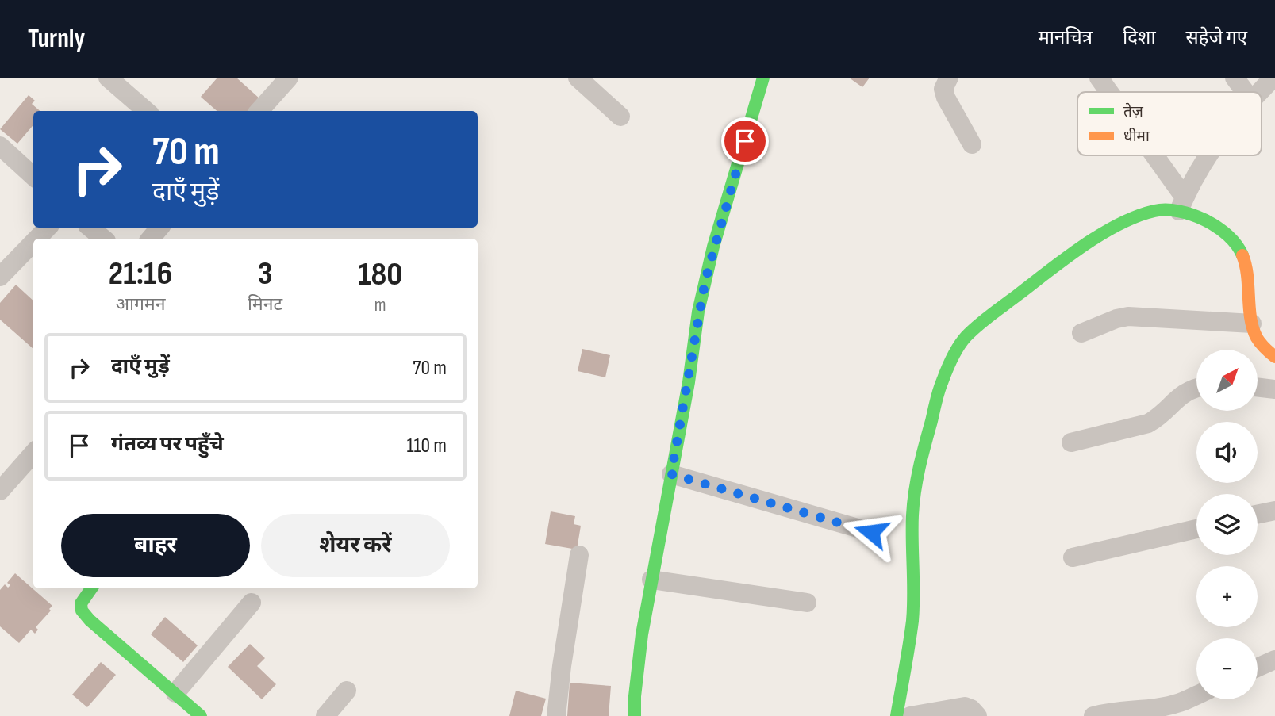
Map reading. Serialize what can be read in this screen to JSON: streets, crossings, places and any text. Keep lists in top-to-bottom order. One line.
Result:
{"legend":["तेज़","धीमा"],"north":"top right","page":{"header":"Turnly","nav":["मानचित्र","दिशा","सहेजे गए"],"turn":["70 m","दाएँ मुड़ें"],"eta":["21:16","आगमन","3","मिनट","180","m"],"list":[{"name":"दाएँ मुड़ें","value":"70 m"},{"name":"गंतव्य पर पहुँचे","value":"110 m"}],"map_buttons":["+","−"],"buttons":["बाहर","शेयर करें"]}}
